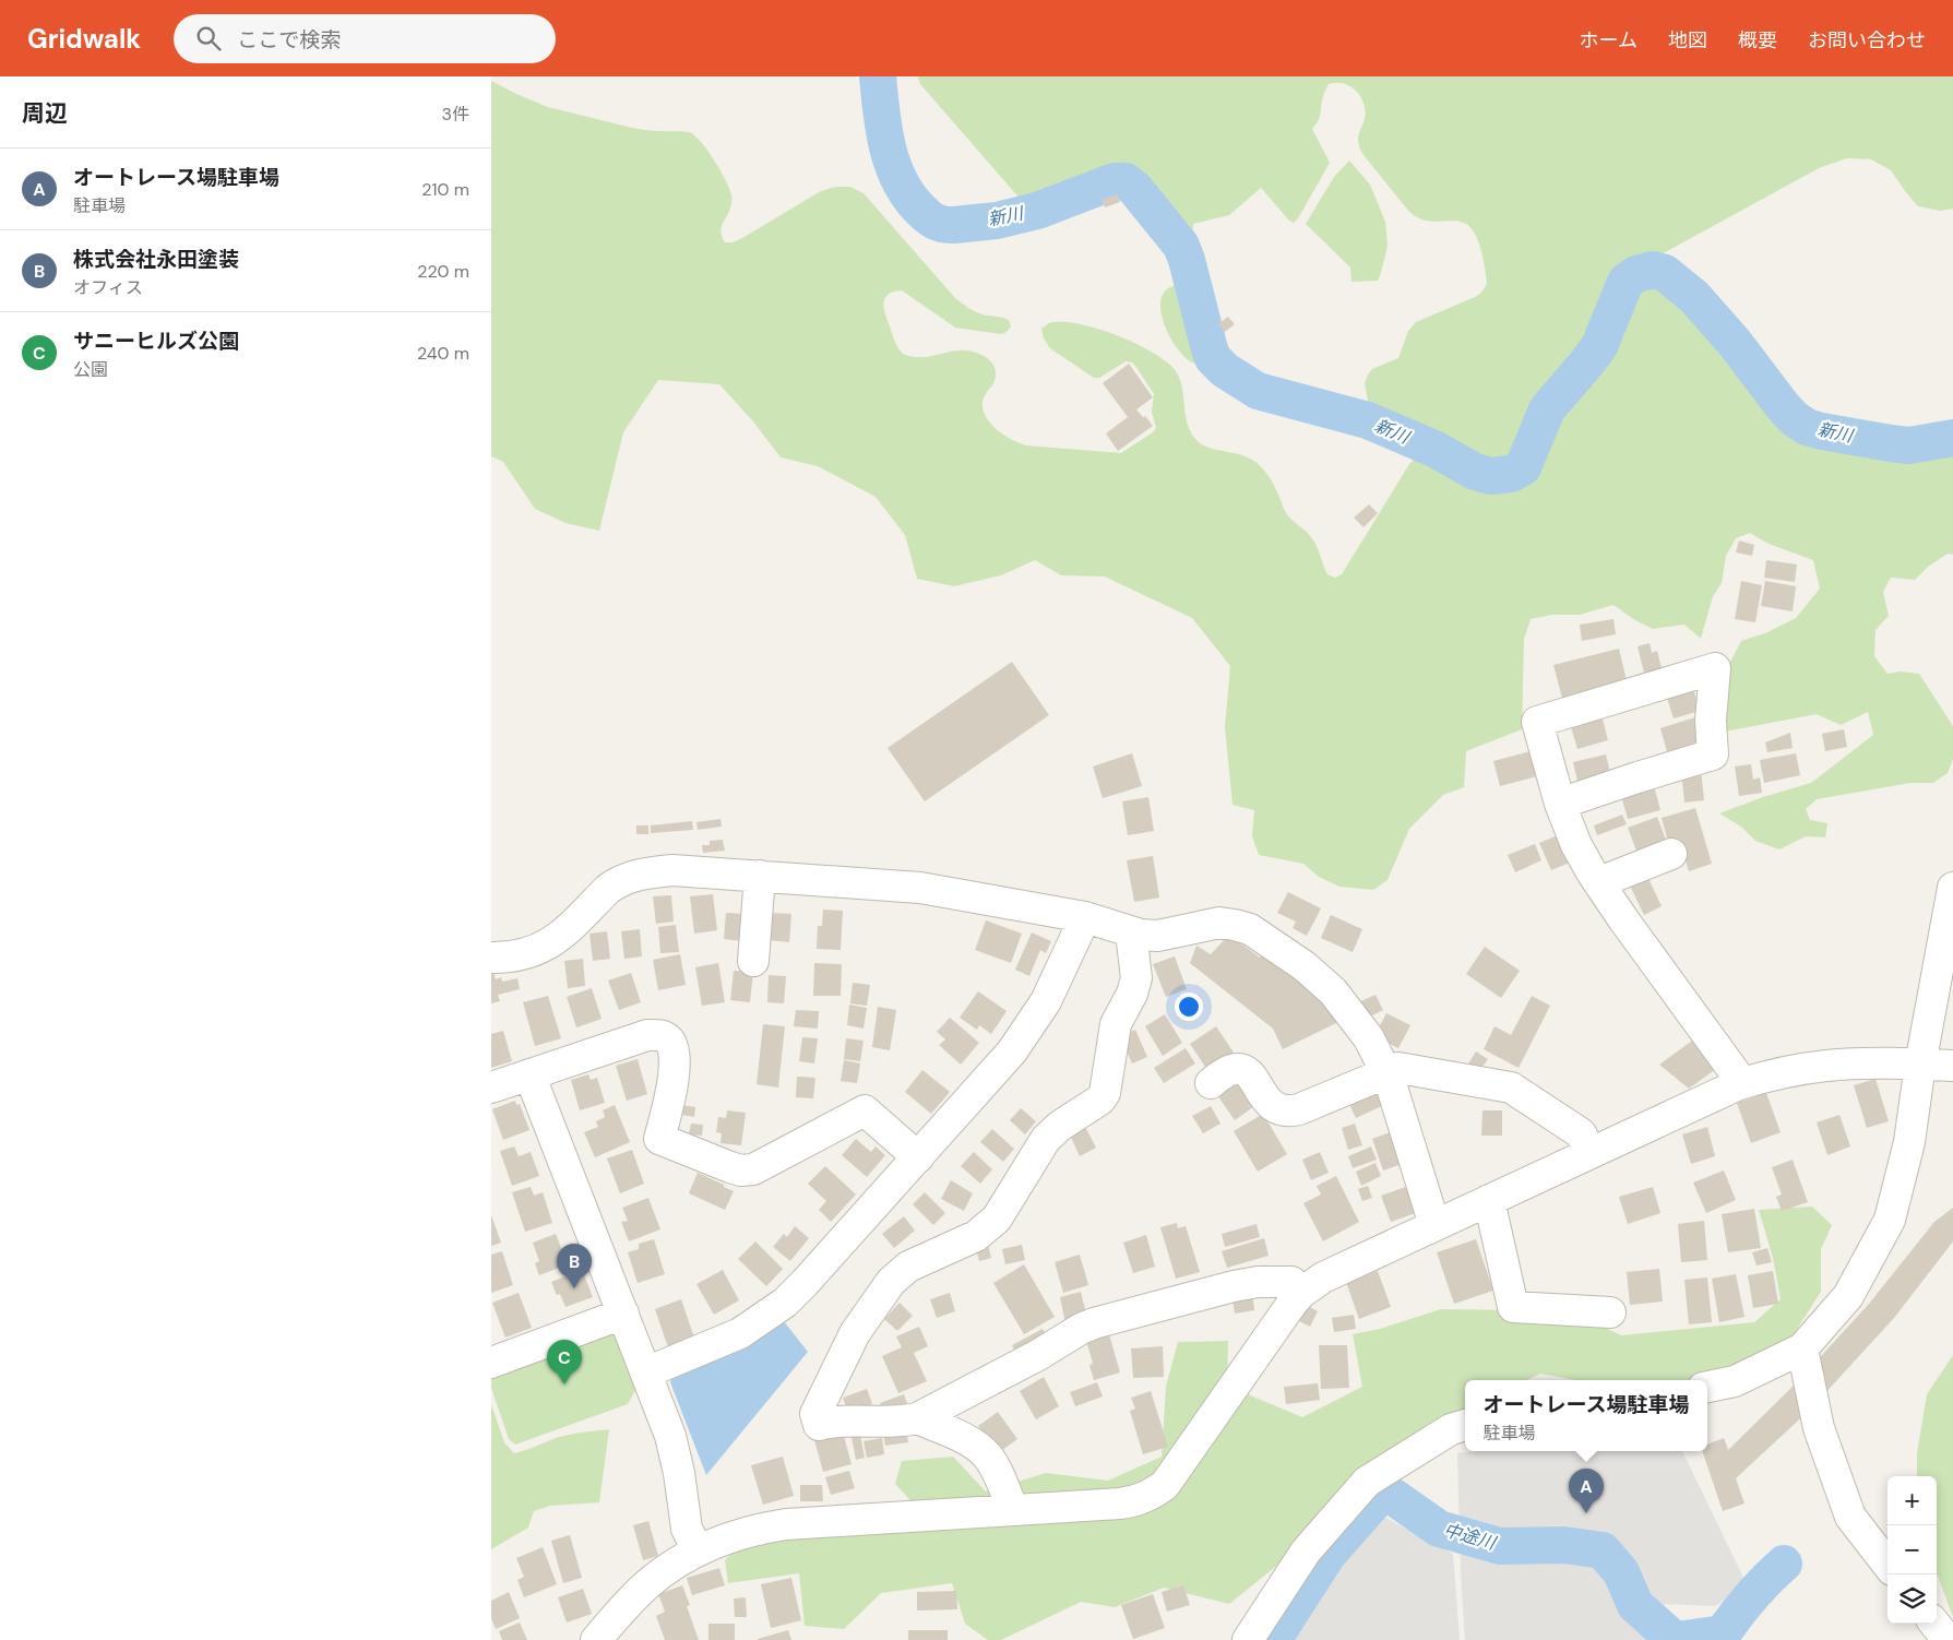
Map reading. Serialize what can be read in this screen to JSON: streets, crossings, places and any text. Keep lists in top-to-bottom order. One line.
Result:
{"water":["新川","中途川"],"page":{"header":"Gridwalk","search":"ここで検索","nav":["ホーム","地図","概要","お問い合わせ"],"heading":["周辺","3件"],"list":[{"mark":"A","name":"オートレース場駐車場","note":"駐車場","value":"210 m"},{"mark":"B","name":"株式会社永田塗装","note":"オフィス","value":"220 m"},{"mark":"C","name":"サニーヒルズ公園","note":"公園","value":"240 m"}],"pins":["B","C","A"],"popup":["オートレース場駐車場","駐車場"],"map_buttons":["+","−"]}}
